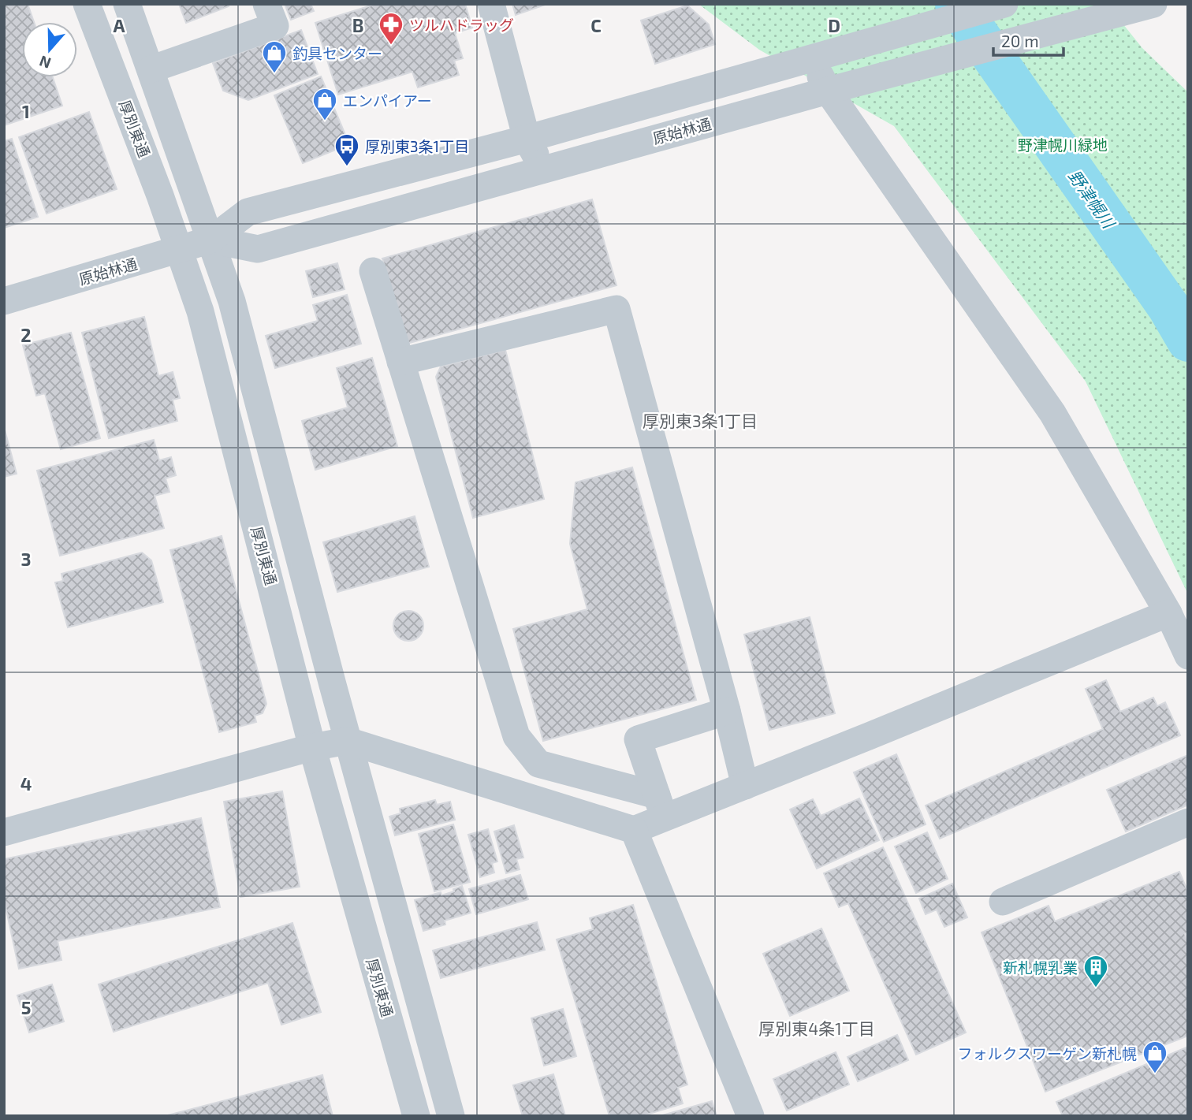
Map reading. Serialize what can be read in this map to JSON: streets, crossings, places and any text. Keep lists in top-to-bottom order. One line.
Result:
{"streets":{"street":["厚別東通","原始林通"]},"crossings":[["厚別東通","原始林通"]],"districts":["厚別東3条1丁目","厚別東4条1丁目"],"water":["野津幌川"],"parks":["野津幌川緑地"],"places":{"pharmacy":["ツルハドラッグ"],"shop":["釣具センター","エンパイアー","フォルクスワーゲン新札幌"],"bus stop":["厚別東3条1丁目"],"building":["新札幌乳業"]},"scale_bar":"20 m","north":"bottom","grid":{"columns":["A","B","C","D"],"rows":["1","2","3","4","5"]}}
